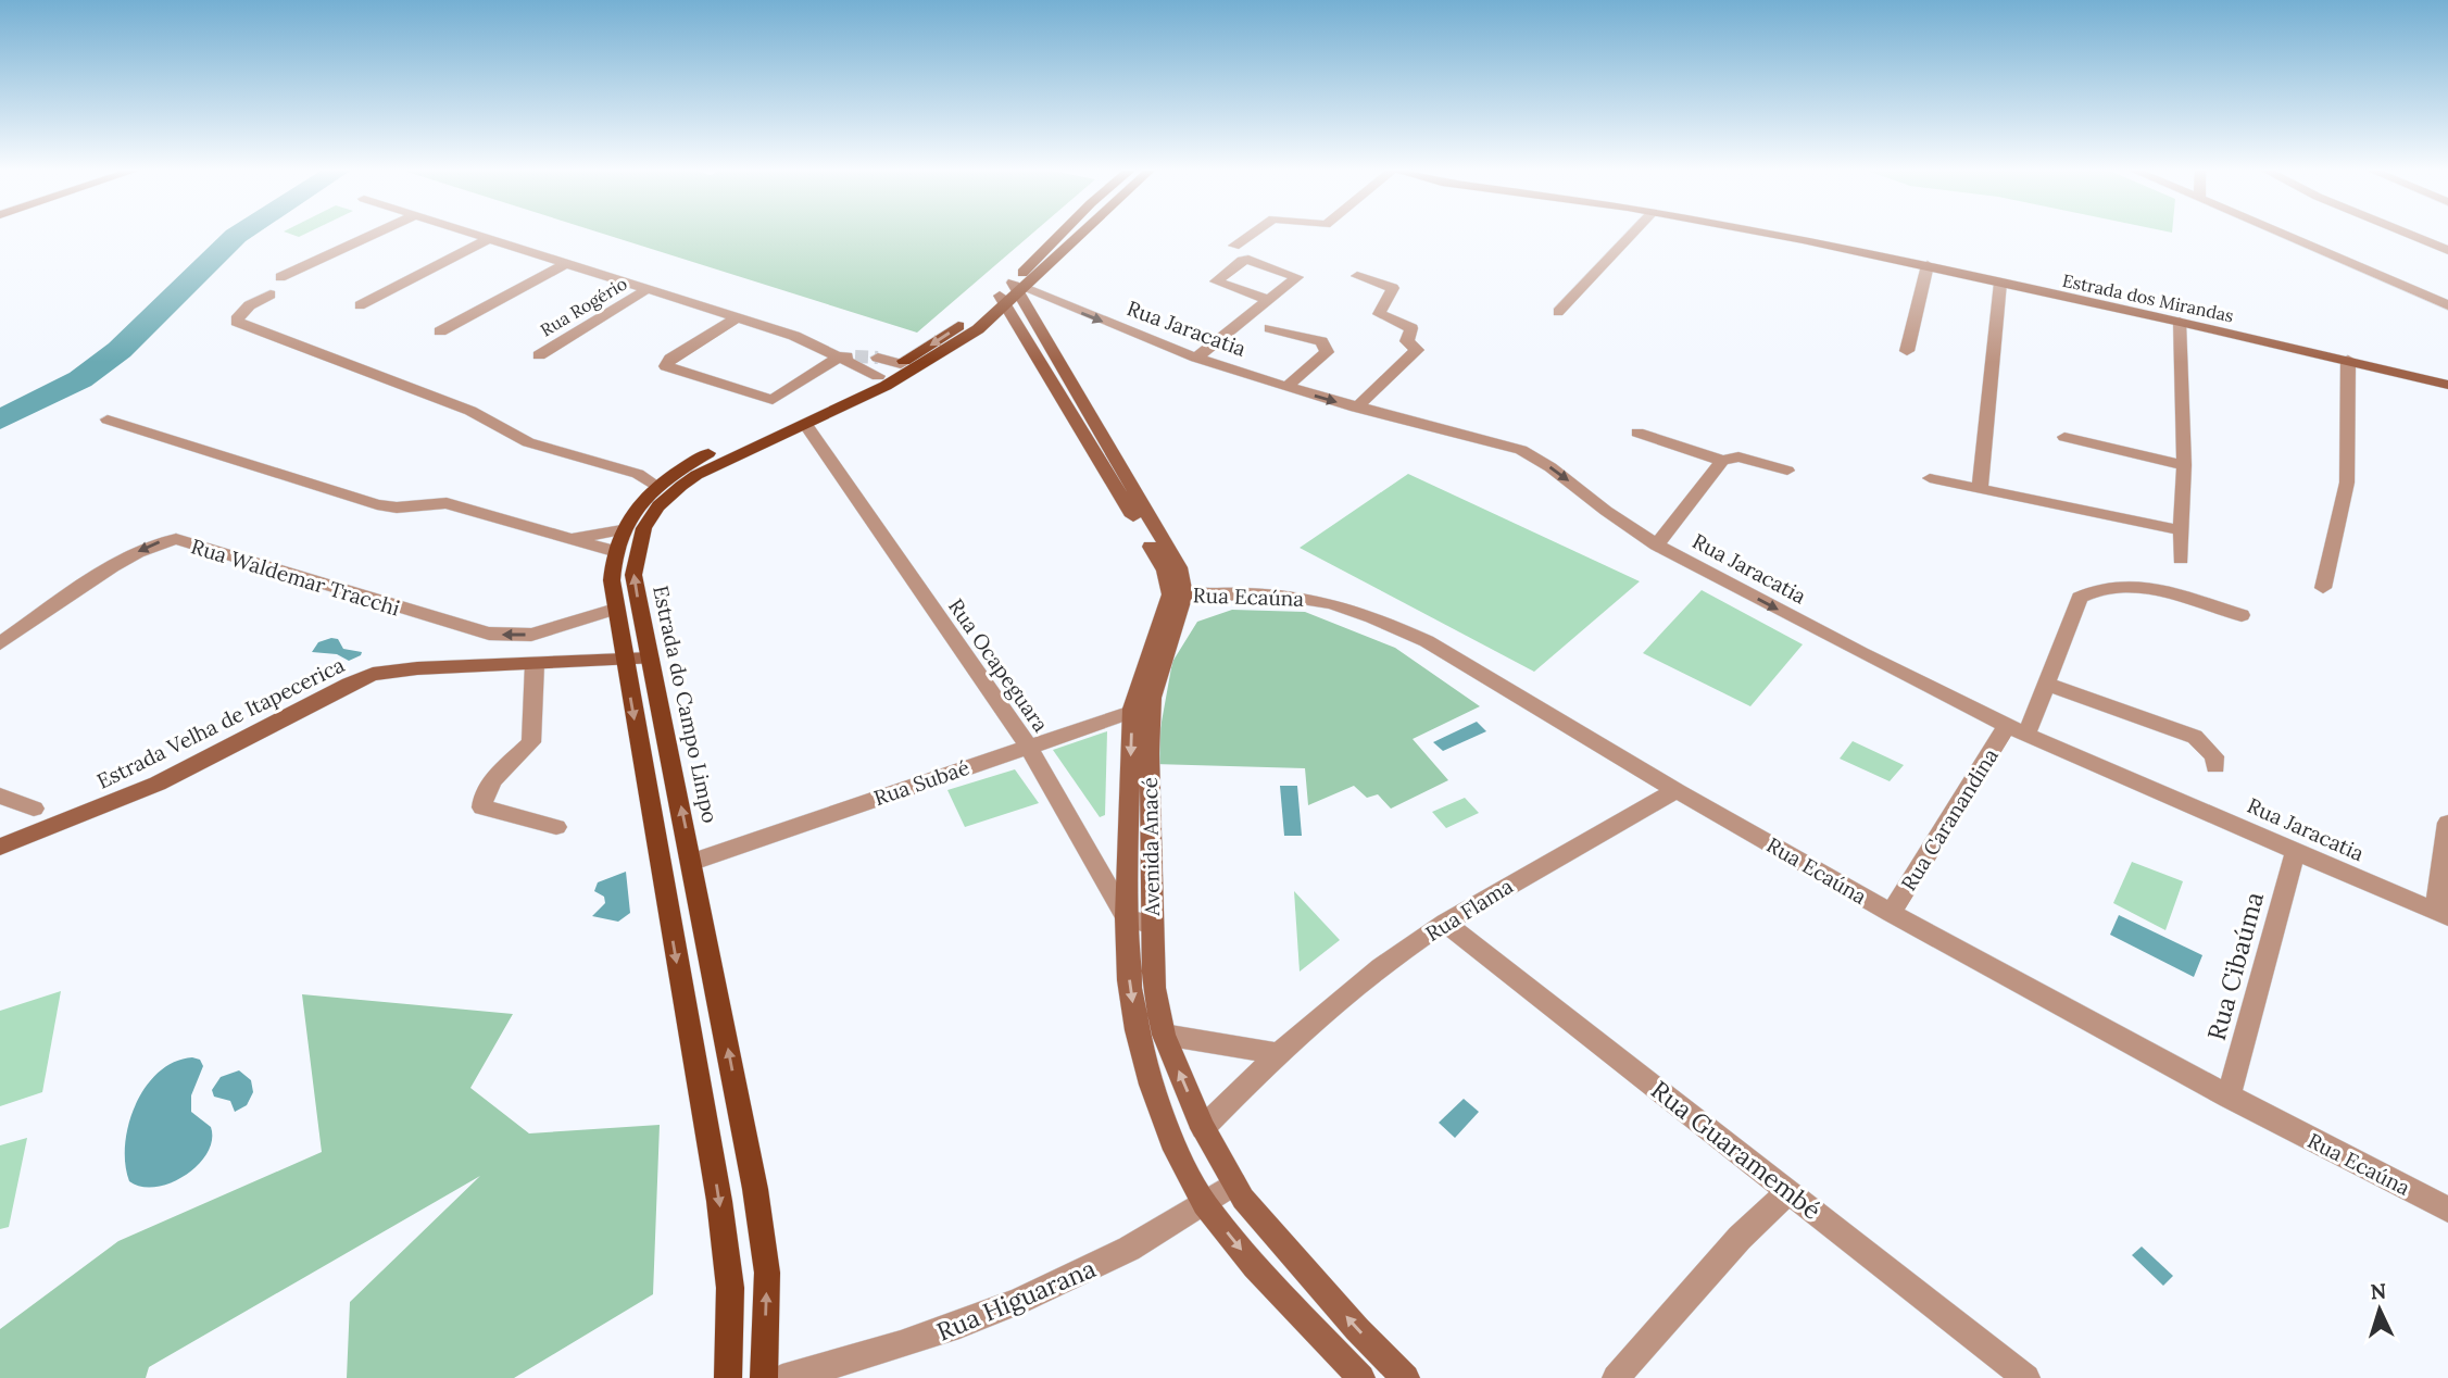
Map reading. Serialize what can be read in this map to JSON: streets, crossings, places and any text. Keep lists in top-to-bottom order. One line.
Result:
{"streets":{"main road":["Estrada do Campo Limpo"],"street":["Estrada dos Mirandas","Rua Rogério","Rua Jaracatia","Rua Waldemar Tracchi","Rua Ecaúna","Rua Ocapeguara","Estrada Velha de Itapecerica","Rua Subaé","Rua Caranandina","Avenida Anacé","Rua Flama","Rua Cibaúma","Rua Guaramembé","Rua Higuarana"]},"crossings":[["Rua Jaracatia","Estrada do Campo Limpo"],["Rua Jaracatia","Rua Caranandina"],["Rua Jaracatia","Rua Cibaúma"],["Rua Waldemar Tracchi","Estrada do Campo Limpo"],["Rua Ecaúna","Rua Caranandina"],["Rua Ecaúna","Avenida Anacé"],["Rua Ecaúna","Rua Flama"],["Rua Ecaúna","Rua Cibaúma"],["Rua Ocapeguara","Estrada do Campo Limpo"],["Rua Ocapeguara","Rua Subaé"],["Rua Ocapeguara","Avenida Anacé"],["Estrada do Campo Limpo","Estrada Velha de Itapecerica"],["Estrada do Campo Limpo","Rua Subaé"],["Rua Subaé","Avenida Anacé"],["Avenida Anacé","Rua Flama"],["Avenida Anacé","Rua Higuarana"],["Rua Flama","Rua Guaramembé"]],"one_way":["Rua Jaracatia"],"north":"top"}
